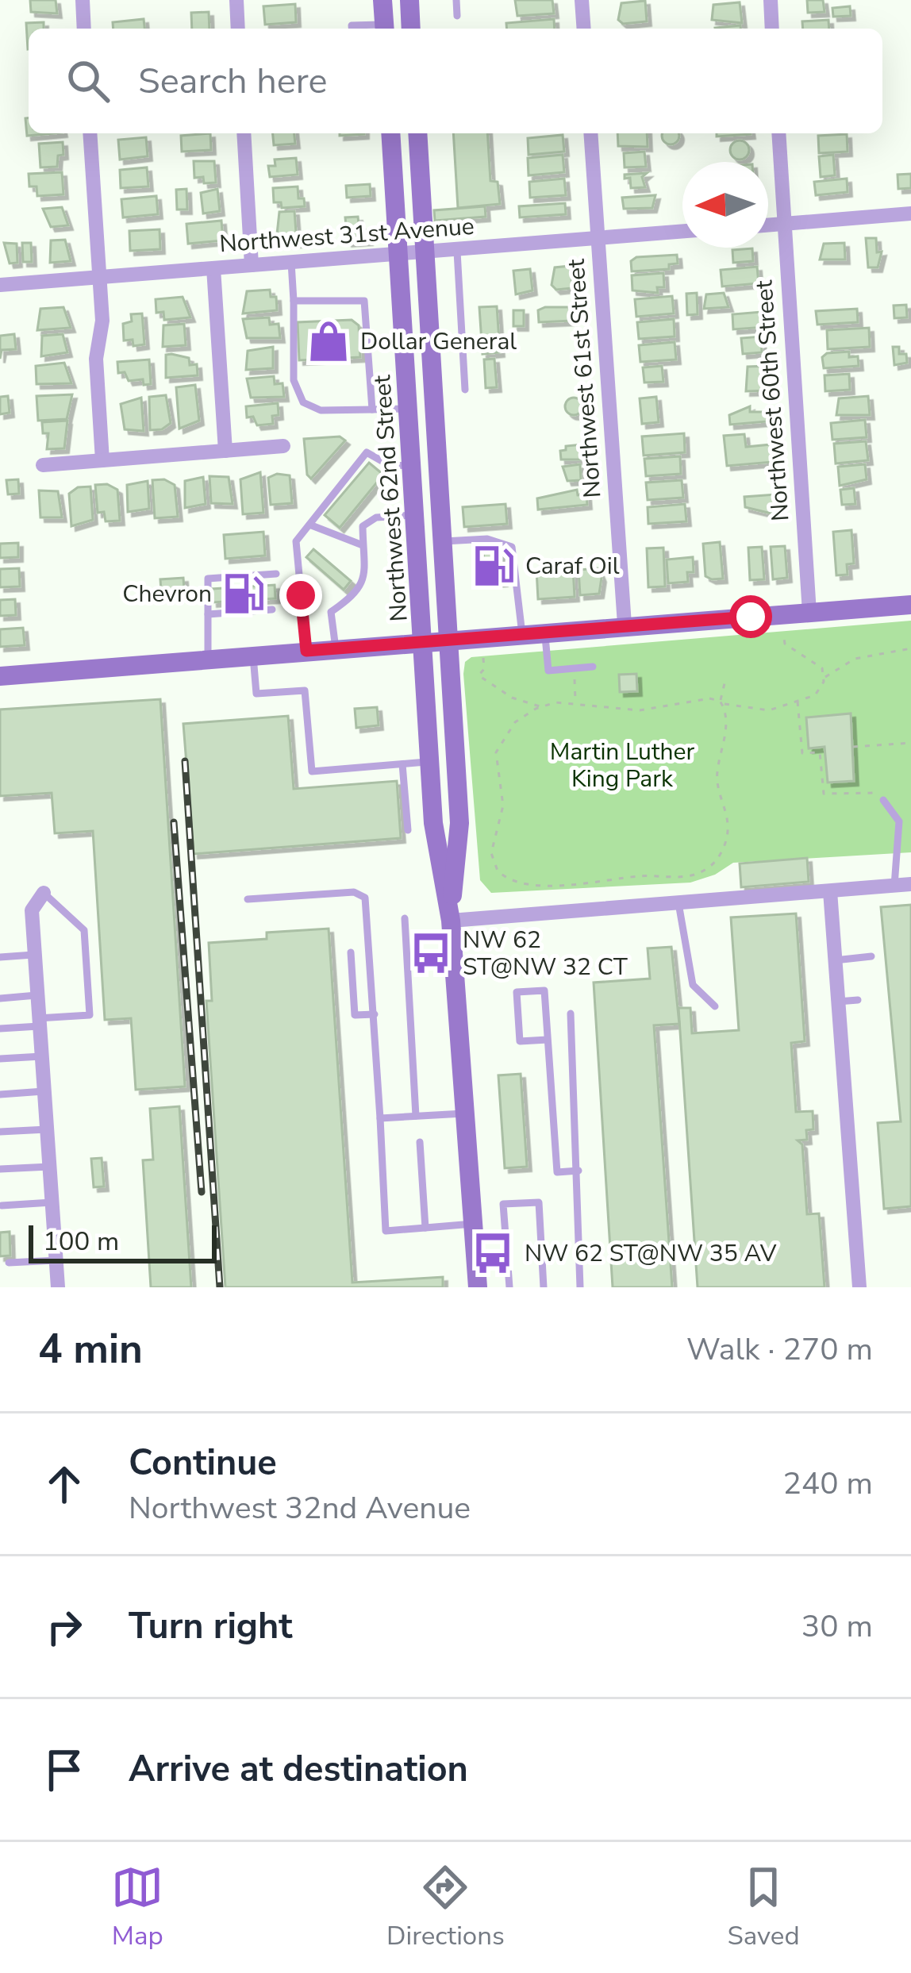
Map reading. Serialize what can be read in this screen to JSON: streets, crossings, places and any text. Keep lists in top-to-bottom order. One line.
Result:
{"streets":{"main road":["Northwest 62nd Street"],"street":["Northwest 31st Avenue","Northwest 61st Street","Northwest 60th Street"]},"crossings":[["Northwest 31st Avenue","Northwest 61st Street"],["Northwest 31st Avenue","Northwest 62nd Street"]],"parks":["Martin Luther King Park"],"places":{"shop":["Dollar General"],"fuel station":["Caraf Oil","Chevron"],"bus stop":["NW 62 ST@NW 32 CT","NW 62 ST@NW 35 AV"]},"scale_bar":"100 m","north":"left","page":{"search":"Search here","scale":"100 m","heading":["4 min","Walk · 270 m"],"list":[["Continue","Northwest 32nd Avenue","240 m"],["Turn right","30 m"],"Arrive at destination"],"nav":["Map","Directions","Saved"]}}
